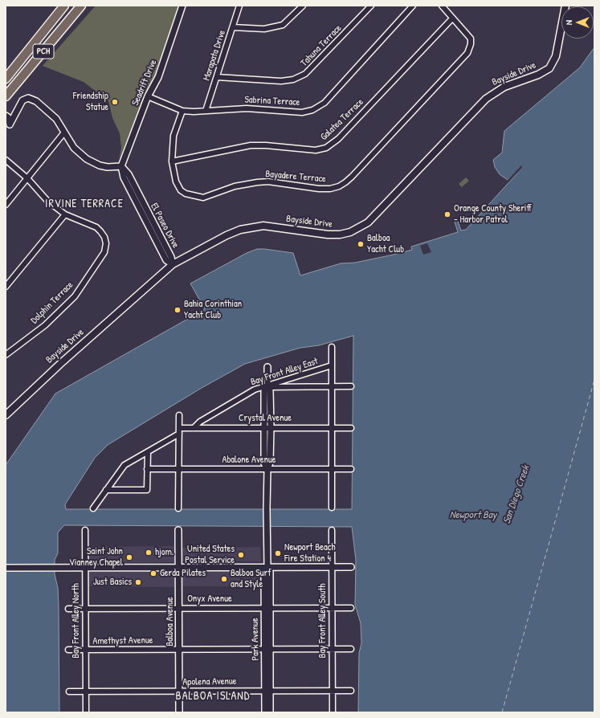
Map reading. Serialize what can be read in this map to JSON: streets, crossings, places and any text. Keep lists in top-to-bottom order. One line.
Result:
{"streets":{"highway":["PCH"],"main road":["Bayside Drive"],"street":["Tahuna Terrace","Marapata Drive","Seadrift Drive","Sabrina Terrace","Galatea Terrace","Bayadere Terrace","El Paseo Drive","Dolphin Terrace","Bay Front Alley East","Crystal Avenue","Abalone Avenue","Onyx Avenue","Bay Front Alley North","Bay Front Alley South","Balboa Avenue","Park Avenue","Amethyst Avenue","Apolena Avenue"]},"crossings":[["Tahuna Terrace","Marapata Drive"],["Marapata Drive","Sabrina Terrace"],["Bayside Drive","El Paseo Drive"],["Seadrift Drive","Sabrina Terrace"],["Seadrift Drive","El Paseo Drive"],["Sabrina Terrace","Bayadere Terrace"],["Galatea Terrace","Bayadere Terrace"],["Bay Front Alley East","Crystal Avenue"],["Bay Front Alley East","Park Avenue"],["Crystal Avenue","Park Avenue"],["Abalone Avenue","Park Avenue"],["Onyx Avenue","Bay Front Alley North"],["Onyx Avenue","Bay Front Alley South"],["Onyx Avenue","Balboa Avenue"],["Onyx Avenue","Park Avenue"],["Bay Front Alley North","Amethyst Avenue"],["Bay Front Alley North","Apolena Avenue"],["Bay Front Alley South","Amethyst Avenue"],["Bay Front Alley South","Apolena Avenue"],["Balboa Avenue","Amethyst Avenue"],["Balboa Avenue","Apolena Avenue"],["Park Avenue","Amethyst Avenue"],["Park Avenue","Apolena Avenue"]],"districts":["IRVINE TERRACE","BALBOA ISLAND"],"water":["San Diego Creek","Newport Bay"],"places":["Friendship Statue","Orange County Sheriff - Harbor Patrol","Balboa Yacht Club","Bahia Corinthian Yacht Club","hjom.","Newport Beach Fire Station 4","United States Postal Service","Saint John Vianney Chapel","Gerda Pilates","Balboa Surf and Style","Just Basics"],"north":"left"}
